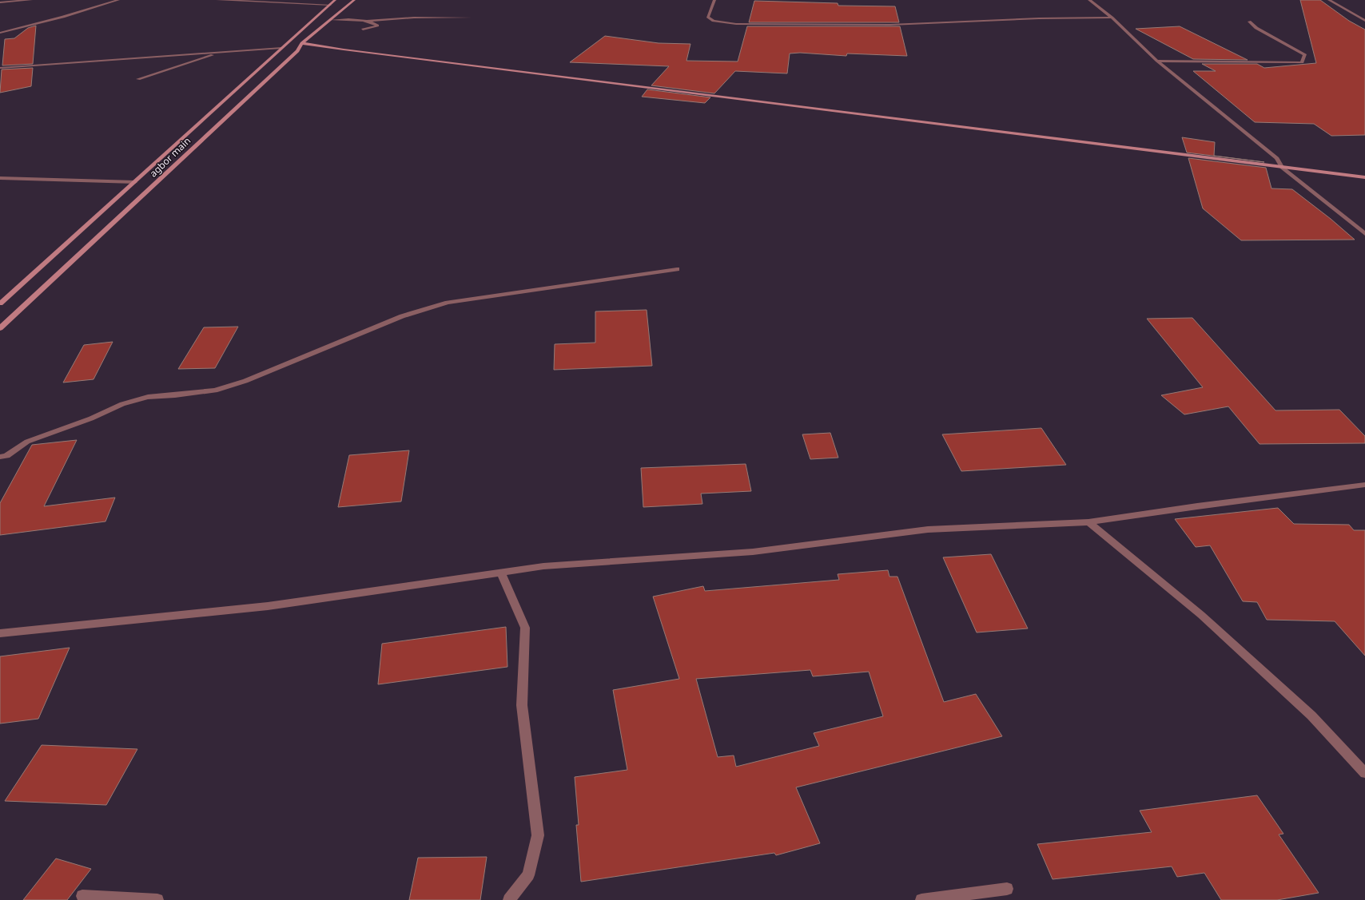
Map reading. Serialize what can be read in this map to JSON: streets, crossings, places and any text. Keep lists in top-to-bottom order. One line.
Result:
{"streets":{"main road":["agbor main"]}}
